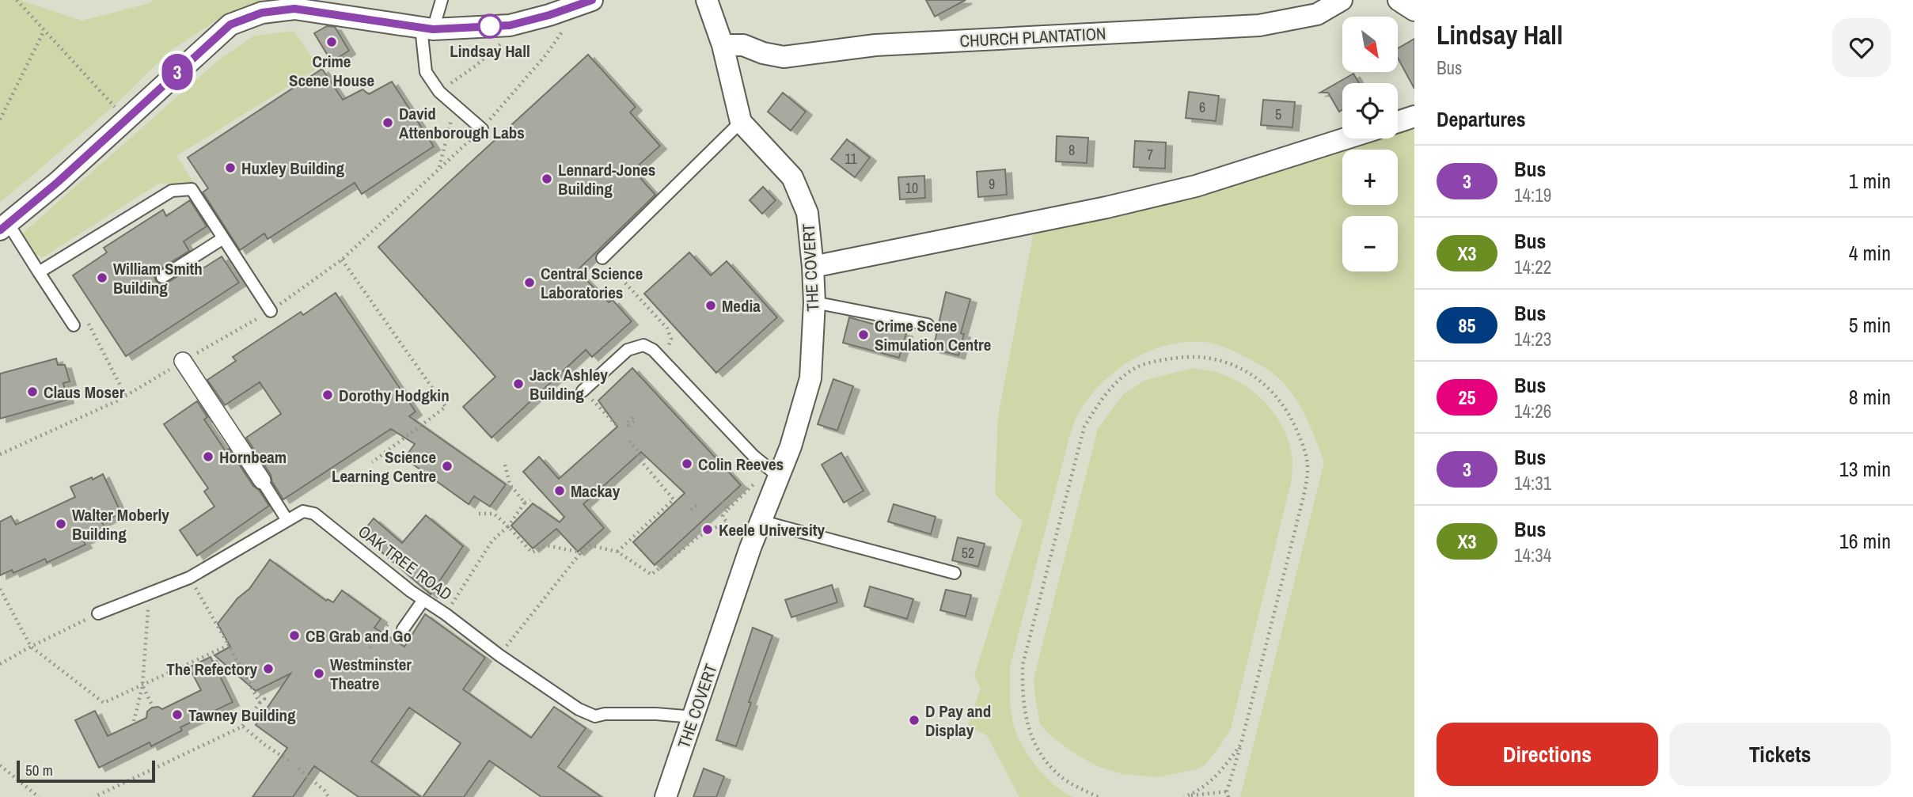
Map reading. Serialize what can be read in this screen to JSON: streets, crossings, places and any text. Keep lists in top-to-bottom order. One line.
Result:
{"streets":{"street":["CHURCH PLANTATION","THE COVERT"],"lane":["OAK TREE ROAD"]},"crossings":[["CHURCH PLANTATION","THE COVERT"],["THE COVERT","OAK TREE ROAD"]],"places":["Lindsay Hall","Crime Scene House","David Attenborough Labs","Huxley Building","Lennard-Jones Building","William Smith Building","Central Science Laboratories","Media","Crime Scene Simulation Centre","Jack Ashley Building","Claus Moser","Dorothy Hodgkin","Hornbeam","Colin Reeves","Science Learning Centre","Mackay","Walter Moberly Building","Keele University","CB Grab and Go","The Refectory","Westminster Theatre","Tawney Building","D Pay and Display"],"lines":["bus line 3"],"house_numbers":["6","5","8","7","11","9","10","52"],"scale_bar":"50 m","north":"bottom right","page":{"on_map":"3","heading":[["Lindsay Hall","Bus"],"Departures"],"map_buttons":["+","−"],"list":[{"mark":"3","name":"Bus","note":"14:19","value":"1 min"},{"mark":"X3","name":"Bus","note":"14:22","value":"4 min"},{"mark":"85","name":"Bus","note":"14:23","value":"5 min"},{"mark":"25","name":"Bus","note":"14:26","value":"8 min"},{"mark":"3","name":"Bus","note":"14:31","value":"13 min"},{"mark":"X3","name":"Bus","note":"14:34","value":"16 min"}],"buttons":["Directions","Tickets"],"scale":"50 m"}}
